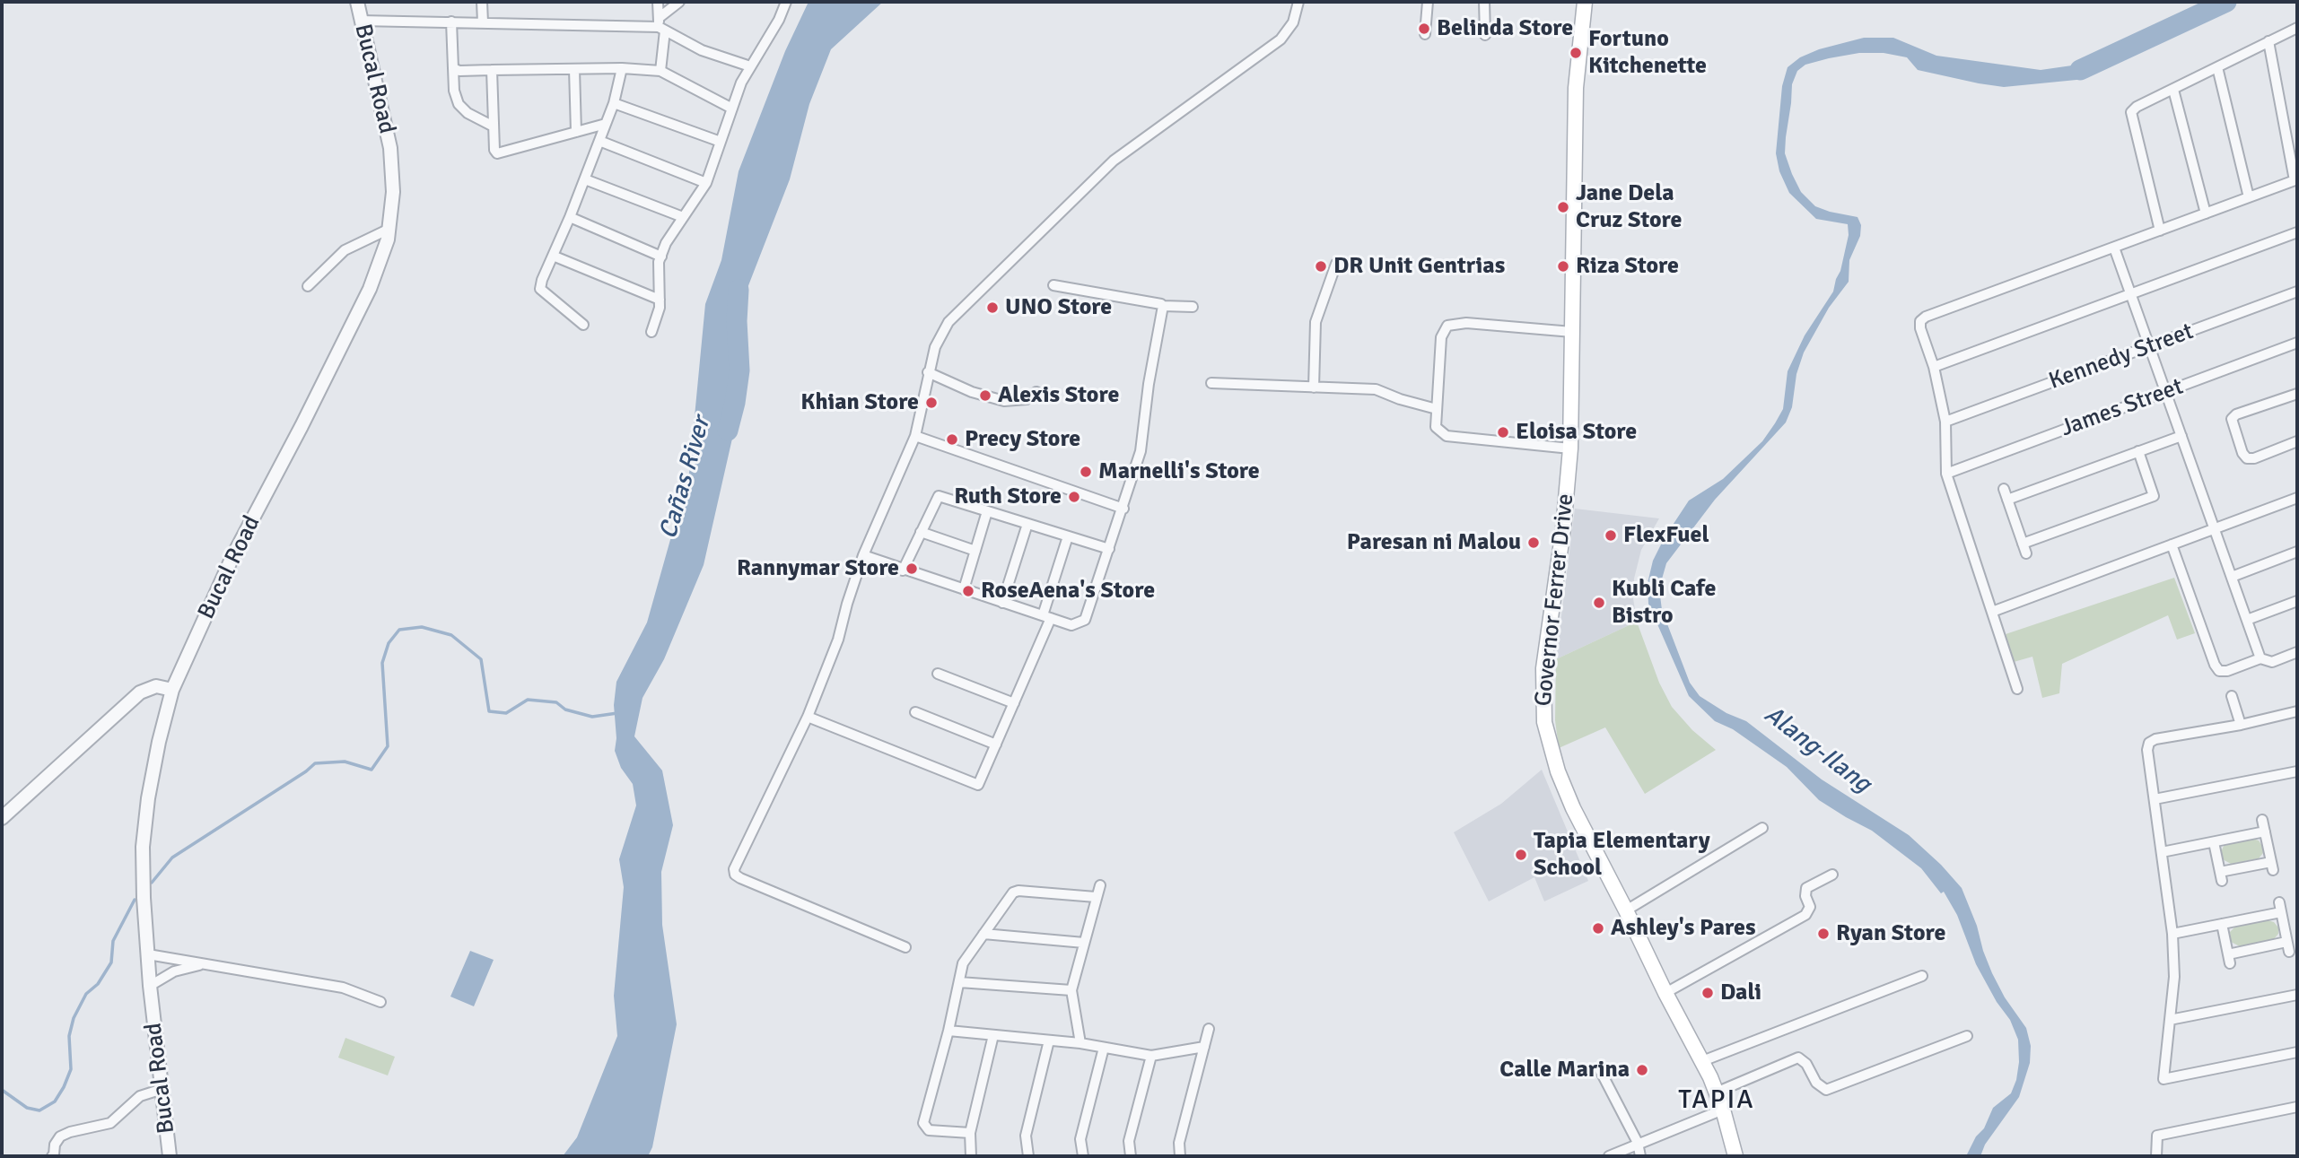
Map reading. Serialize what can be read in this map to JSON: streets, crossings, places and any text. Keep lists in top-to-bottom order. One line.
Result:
{"streets":{"main road":["Governor Ferrer Drive"],"street":["Bucal Road","Kennedy Street","James Street"]},"districts":["TAPIA"],"water":["Cañas River","Alang-Ilang"],"places":["Belinda Store","Fortuno Kitchenette","Jane Dela Cruz Store","DR Unit Gentrias","Riza Store","UNO Store","Alexis Store","Khian Store","Eloisa Store","Precy Store","Marnelli's Store","Ruth Store","FlexFuel","Paresan ni Malou","Rannymar Store","RoseAena's Store","Kubli Cafe Bistro","Tapia Elementary School","Ashley's Pares","Ryan Store","Dali","Calle Marina"]}
